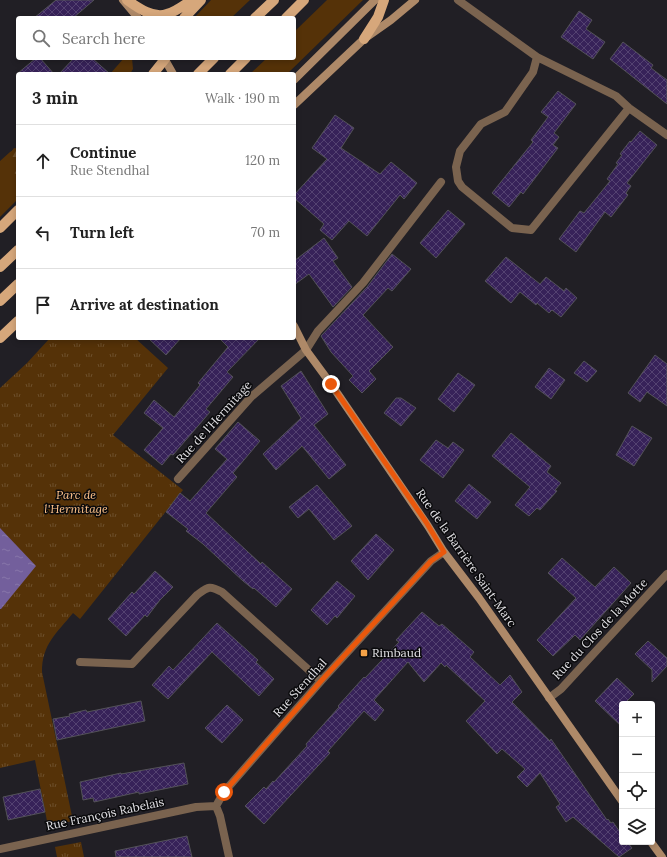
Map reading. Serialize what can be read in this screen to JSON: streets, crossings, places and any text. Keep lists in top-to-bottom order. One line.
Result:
{"streets":{"main road":["Rue de la Barrière Saint-Marc"],"street":["Rue de l'Hermitage","Rue du Clos de la Motte","Rue Stendhal","Rue François Rabelais"]},"crossings":[["Rue de l'Hermitage","Rue de la Barrière Saint-Marc"],["Rue de la Barrière Saint-Marc","Rue du Clos de la Motte"],["Rue de la Barrière Saint-Marc","Rue Stendhal"],["Rue Stendhal","Rue François Rabelais"]],"parks":["Parc de l'Hermitage"],"places":{"transit":["Rimbaud"]},"page":{"search":"Search here","heading":["3 min","Walk · 190 m"],"list":[["Continue","Rue Stendhal","120 m"],["Turn left","70 m"],"Arrive at destination"],"map_buttons":["+","−"]}}
